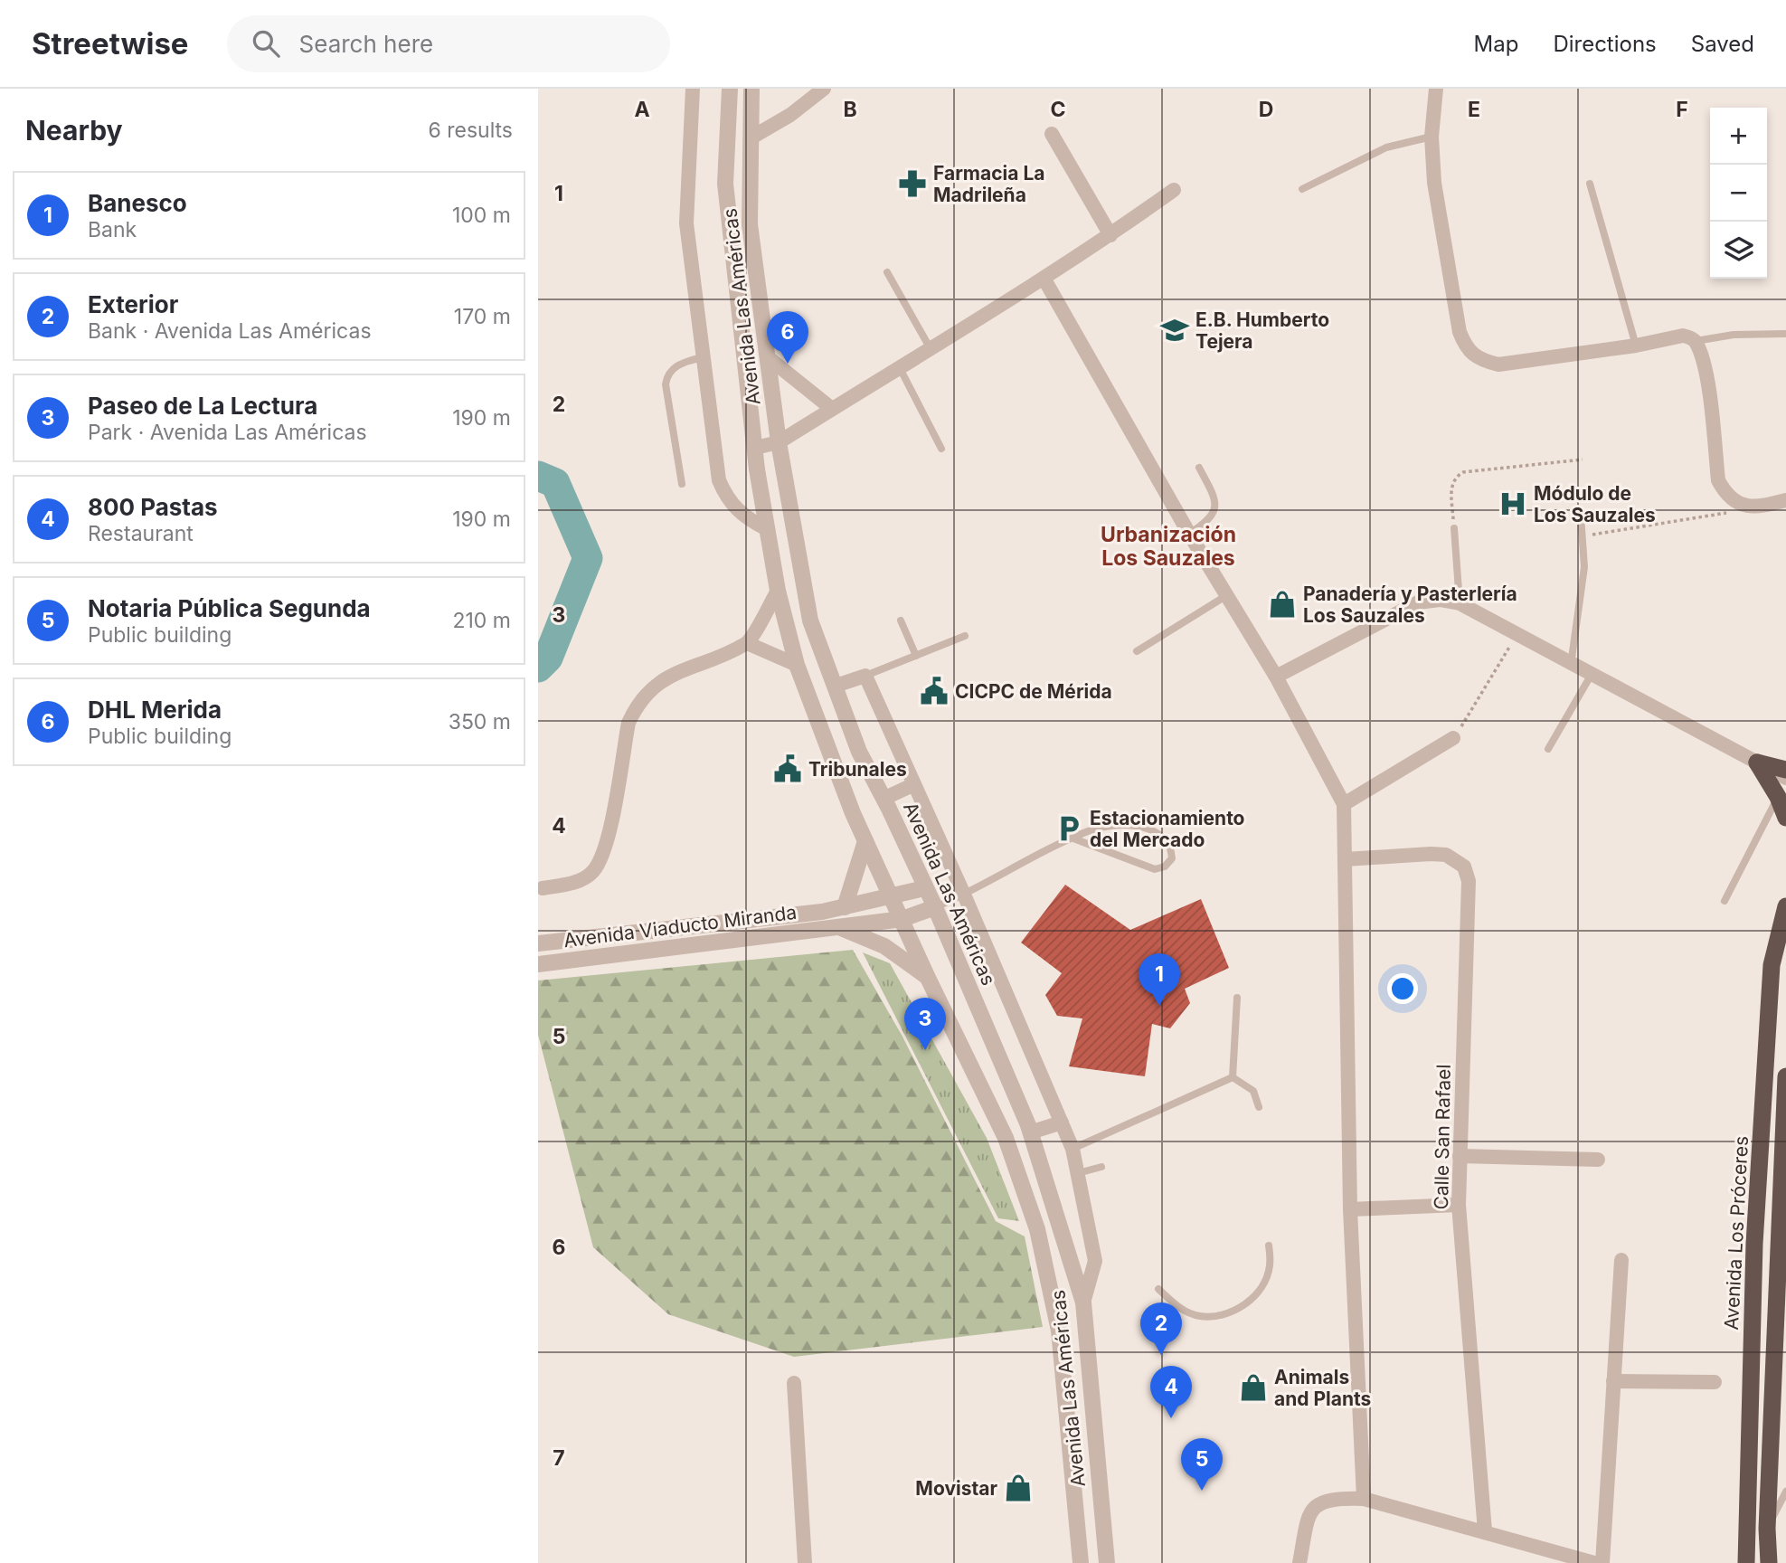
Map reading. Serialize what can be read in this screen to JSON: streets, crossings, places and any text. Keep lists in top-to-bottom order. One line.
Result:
{"streets":{"highway":["Avenida Los Próceres"],"street":["Avenida Las Américas","Avenida Viaducto Miranda","Calle San Rafael"]},"crossings":[["Avenida Las Américas","Avenida Viaducto Miranda"]],"districts":["Urbanización Los Sauzales"],"places":{"pharmacy":["Farmacia La Madrileña"],"school or university":["E.B. Humberto Tejera"],"hospital":["Módulo de Los Sauzales"],"shop":["Panadería y Pasterlería Los Sauzales","Animals and Plants","Movistar"],"public building":["CICPC de Mérida","Tribunales"],"parking":["Estacionamiento del Mercado"]},"page":{"header":"Streetwise","search":"Search here","nav":["Map","Directions","Saved"],"heading":["Nearby","6 results"],"map_buttons":["+","−"],"list":[{"mark":"1","name":"Banesco","note":"Bank","value":"100 m"},{"mark":"2","name":"Exterior","note":"Bank · Avenida Las Américas","value":"170 m"},{"mark":"3","name":"Paseo de La Lectura","note":"Park · Avenida Las Américas","value":"190 m"},{"mark":"4","name":"800 Pastas","note":"Restaurant","value":"190 m"},{"mark":"5","name":"Notaria Pública Segunda","note":"Public building","value":"210 m"},{"mark":"6","name":"DHL Merida","note":"Public building","value":"350 m"}],"pins":["6","1","3","2","4","5"]},"grid":{"columns":["A","B","C","D","E","F"],"rows":["1","2","3","4","5","6","7"]}}
